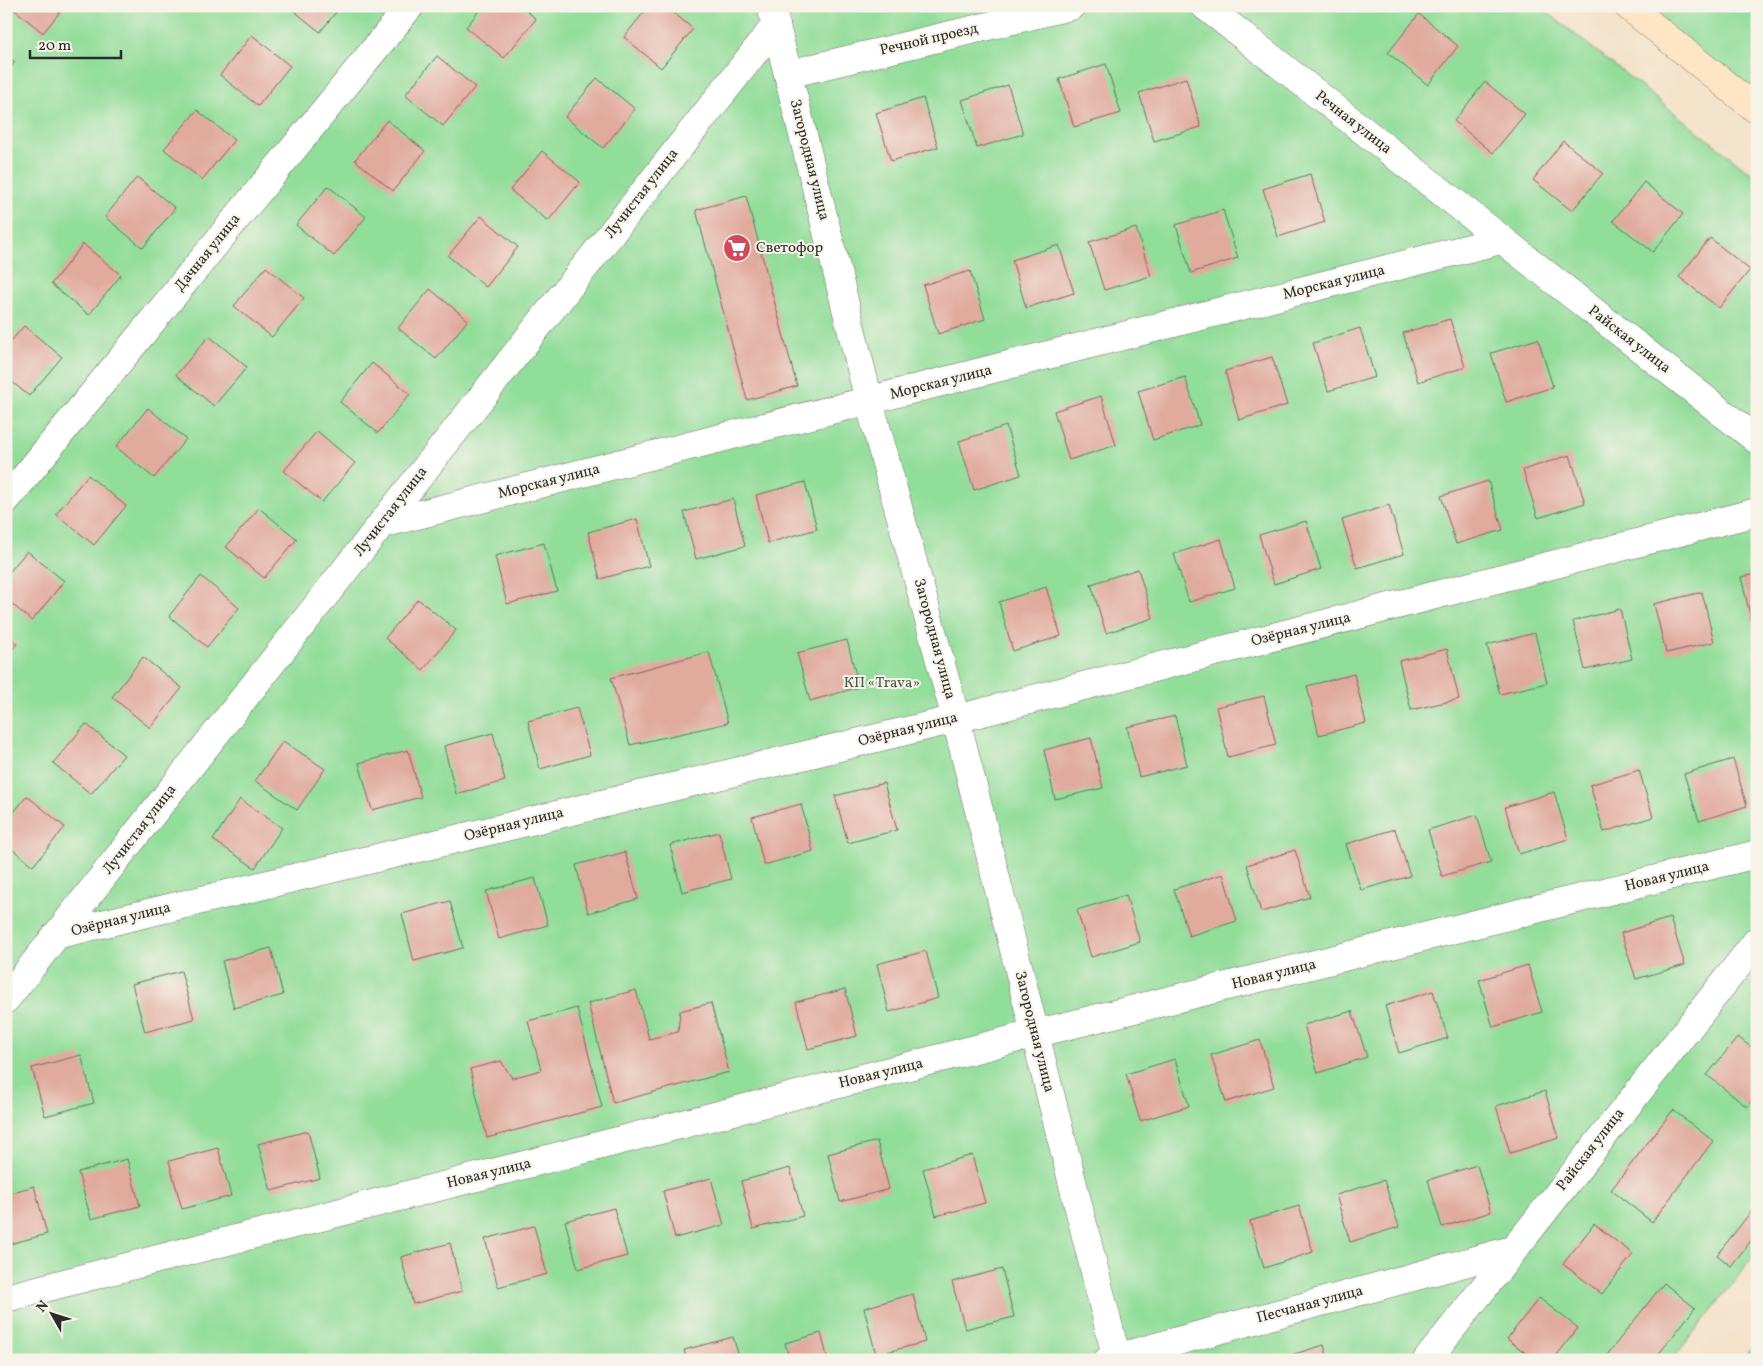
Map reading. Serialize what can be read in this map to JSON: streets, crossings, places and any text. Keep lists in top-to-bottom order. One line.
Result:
{"streets":{"street":["Речной проезд","Речная улица","Загородная улица","Лучистая улица","Дачная улица","Морская улица","Райская улица","Озёрная улица","Новая улица","Песчаная улица"]},"crossings":[["Речной проезд","Загородная улица"],["Речная улица","Морская улица"],["Речная улица","Райская улица"],["Загородная улица","Лучистая улица"],["Загородная улица","Морская улица"],["Загородная улица","Озёрная улица"],["Загородная улица","Новая улица"],["Загородная улица","Песчаная улица"],["Лучистая улица","Морская улица"],["Лучистая улица","Озёрная улица"],["Морская улица","Райская улица"],["Райская улица","Песчаная улица"]],"parks":["КП «Trava»"],"places":{"supermarket":["Светофор"]},"scale_bar":"20 m","north":"top left"}
